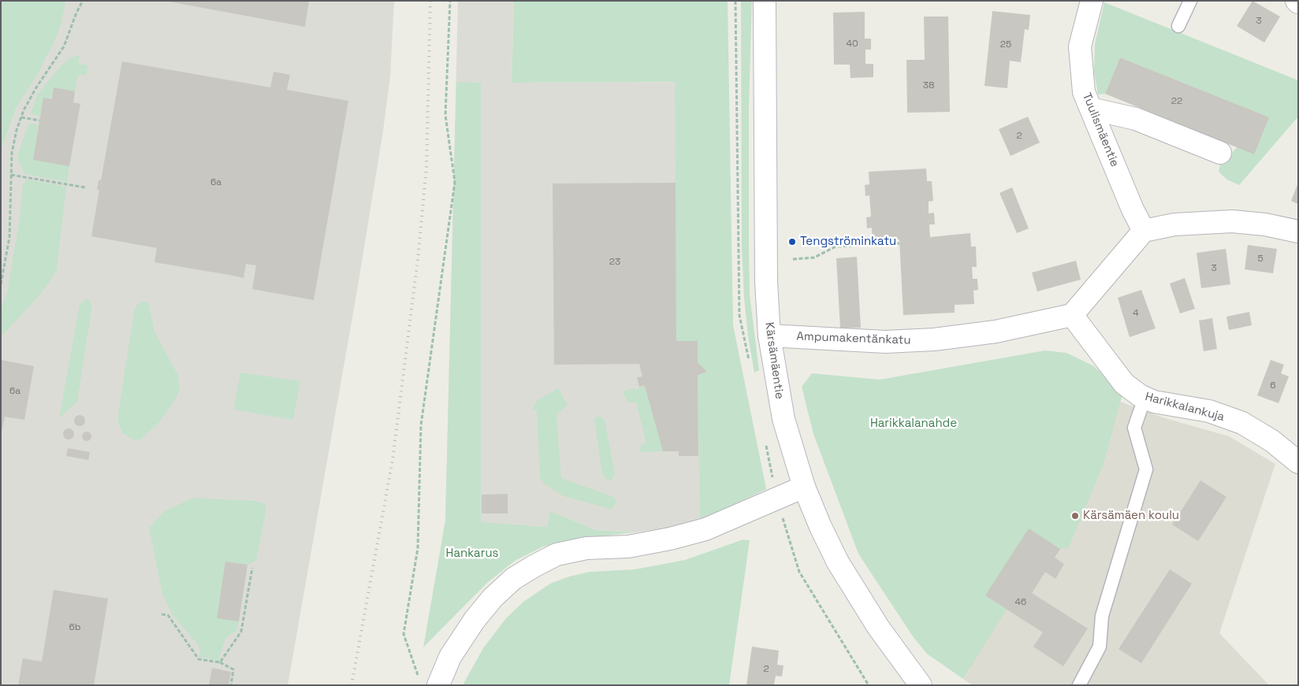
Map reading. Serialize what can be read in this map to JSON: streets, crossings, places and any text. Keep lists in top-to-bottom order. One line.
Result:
{"streets":{"street":["Tuulismäentie","Ampumakentänkatu","Kärsämäentie","Harikkalankuja"]},"crossings":[["Ampumakentänkatu","Kärsämäentie"],["Ampumakentänkatu","Harikkalankuja"]],"parks":["Harikkalanahde","Hankarus"],"places":["Tengströminkatu","Kärsämäen koulu"],"house_numbers":["3","40","25","38","22","2","6a","5","23","3","4","6","6a","46","6b","2"]}
